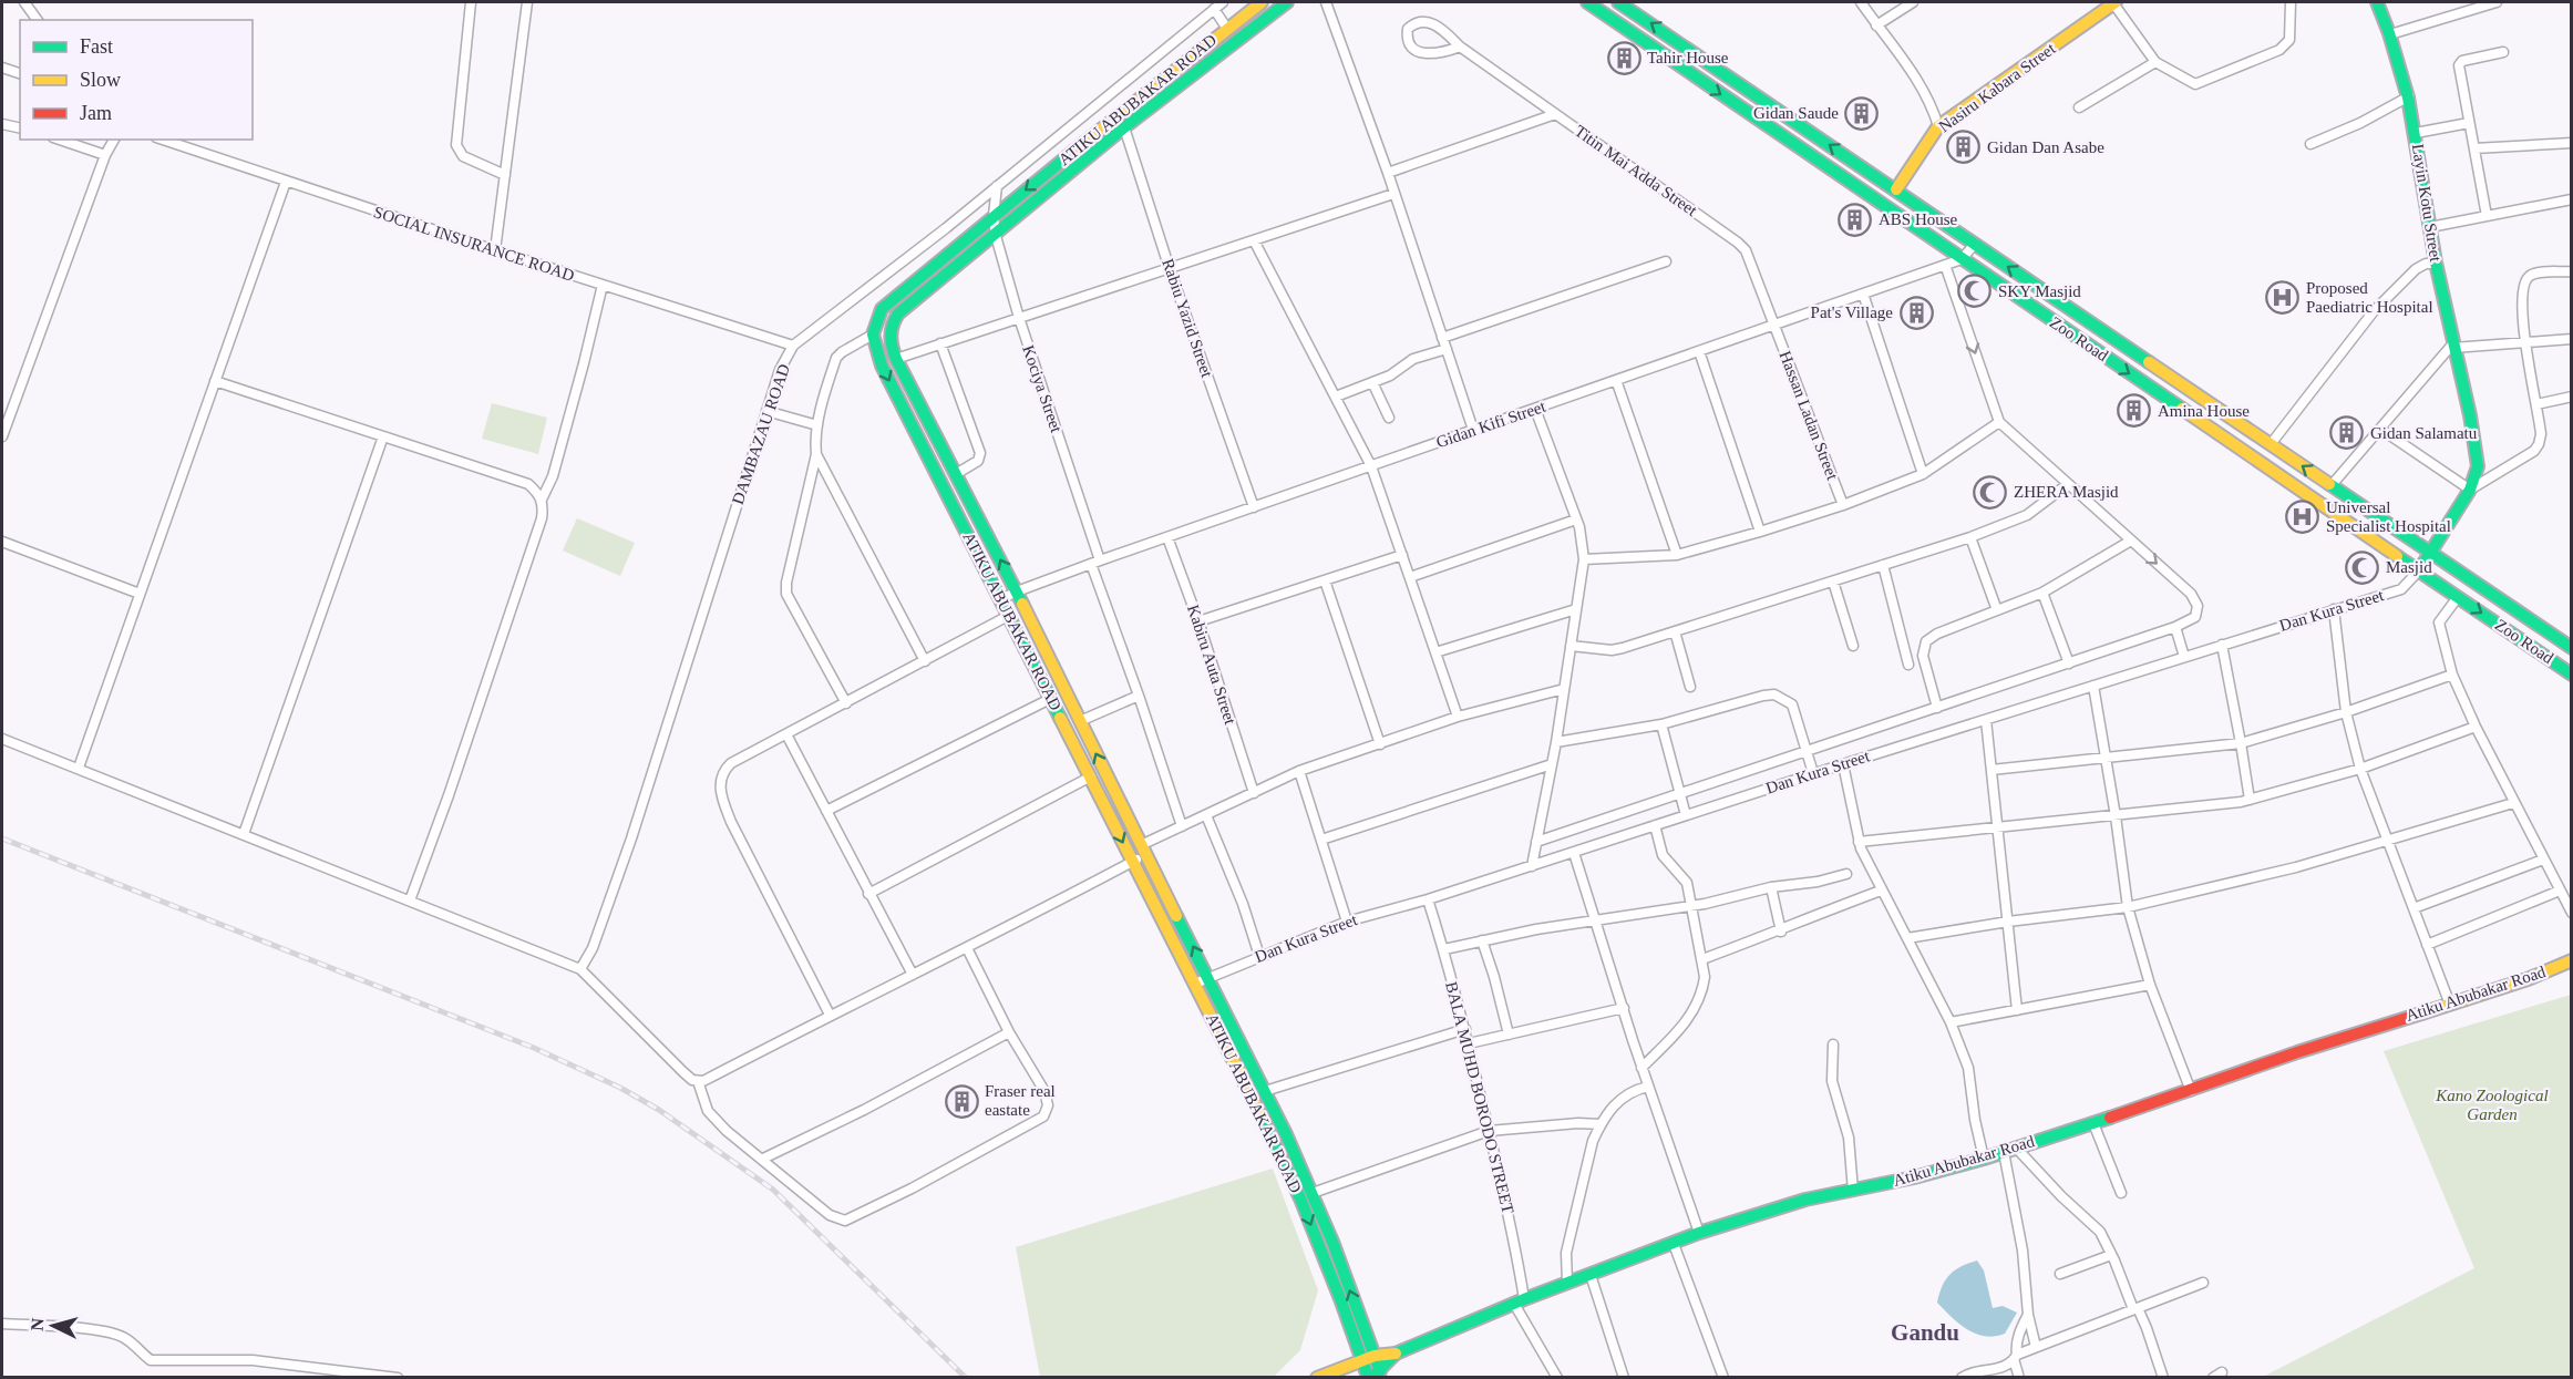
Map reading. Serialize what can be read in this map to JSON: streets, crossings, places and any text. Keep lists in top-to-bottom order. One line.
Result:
{"streets":{"street":["Nasiru Kabara Street","ATIKU ABUBAKAR ROAD","Titin Mai Adda Street","Layin Kotu Street","SOCIAL INSURANCE ROAD","Rabiu Yazid Street","Zoo Road","Kociya Street","Hassan Ladan Street","Gidan Kifi Street","DAMBAZAU ROAD","Dan Kura Street","Kabiru Auta Street","Atiku Abubakar Road","BALA MUHD BORODO STREET"]},"crossings":[["Nasiru Kabara Street","Zoo Road"],["ATIKU ABUBAKAR ROAD","Kociya Street"],["ATIKU ABUBAKAR ROAD","Gidan Kifi Street"],["ATIKU ABUBAKAR ROAD","Dan Kura Street"],["ATIKU ABUBAKAR ROAD","Atiku Abubakar Road"],["Titin Mai Adda Street","Hassan Ladan Street"],["Titin Mai Adda Street","Gidan Kifi Street"],["Layin Kotu Street","Zoo Road"],["Layin Kotu Street","Dan Kura Street"],["SOCIAL INSURANCE ROAD","DAMBAZAU ROAD"],["Rabiu Yazid Street","Gidan Kifi Street"],["Zoo Road","Gidan Kifi Street"],["Zoo Road","Dan Kura Street"],["Kociya Street","Gidan Kifi Street"],["Kociya Street","DAMBAZAU ROAD"],["Hassan Ladan Street","Gidan Kifi Street"],["Gidan Kifi Street","Kabiru Auta Street"],["Dan Kura Street","BALA MUHD BORODO STREET"],["Atiku Abubakar Road","BALA MUHD BORODO STREET"]],"districts":["Gandu"],"parks":["Kano Zoological Garden"],"places":{"building":["Tahir House","Gidan Saude","Gidan Dan Asabe","ABS House","Pat's Village","Amina House","Gidan Salamatu","Fraser real eastate"],"mosque":["SKY Masjid","ZHERA Masjid","Masjid"],"hospital":["Proposed Paediatric Hospital","Universal Specialist Hospital"]},"legend":["Fast","Slow","Jam"],"north":"left"}
